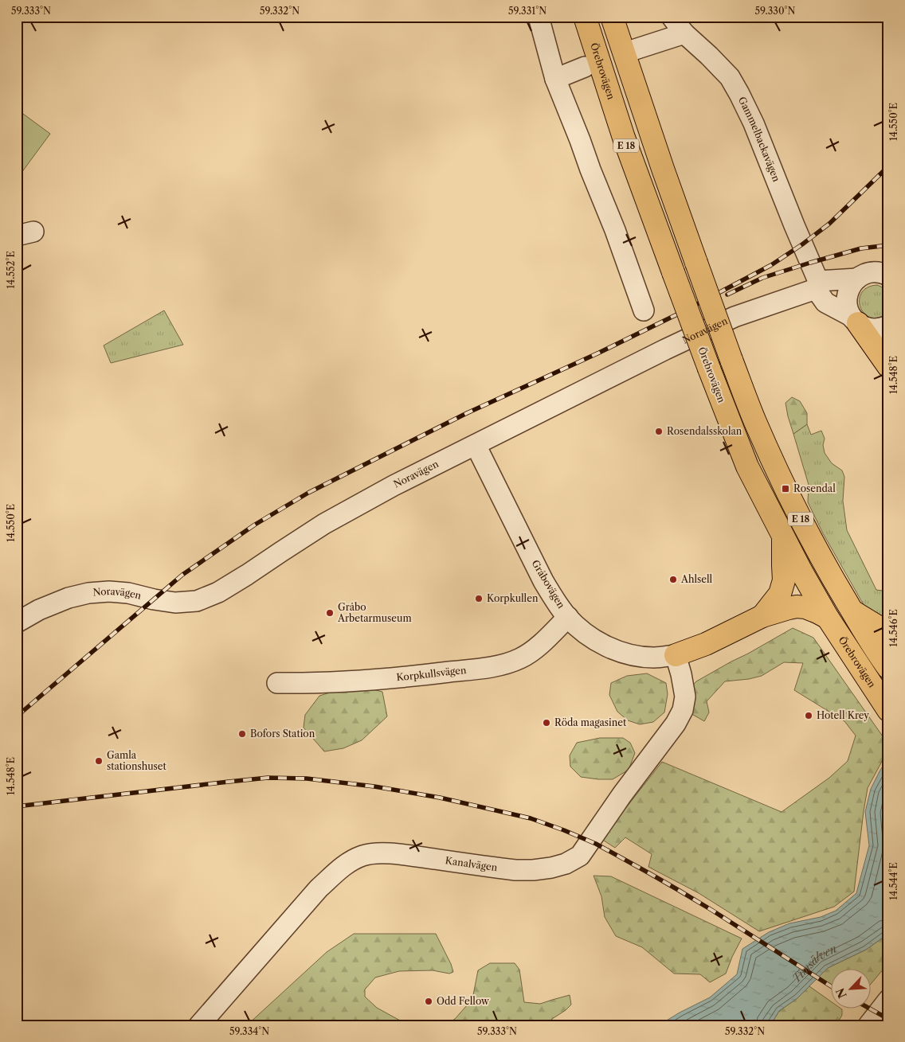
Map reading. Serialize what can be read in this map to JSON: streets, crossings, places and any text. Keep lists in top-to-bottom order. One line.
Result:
{"streets":{"highway":["Örebrovägen","E 18"],"street":["Gammelbackavägen","Noravägen","Gråbovägen","Korpkullsvägen","Kanalvägen"]},"crossings":[["Gammelbackavägen","Noravägen"],["Noravägen","Gråbovägen"],["Gråbovägen","Korpkullsvägen"],["Gråbovägen","Kanalvägen"]],"water":["Timsälven"],"places":{"other":["Rosendalsskolan","Ahlsell","Korpkullen","Gråbo Arbetarmuseum","Hotell Krey","Röda magasinet","Bofors Station","Gamla stationshuset","Odd Fellow"],"transit":["Rosendal"]},"north":"bottom left","coordinates":["59.333°N","59.332°N","59.331°N","59.330°N","14.550°E","14.552°E","14.548°E","14.546°E","14.544°E","59.334°N"]}
